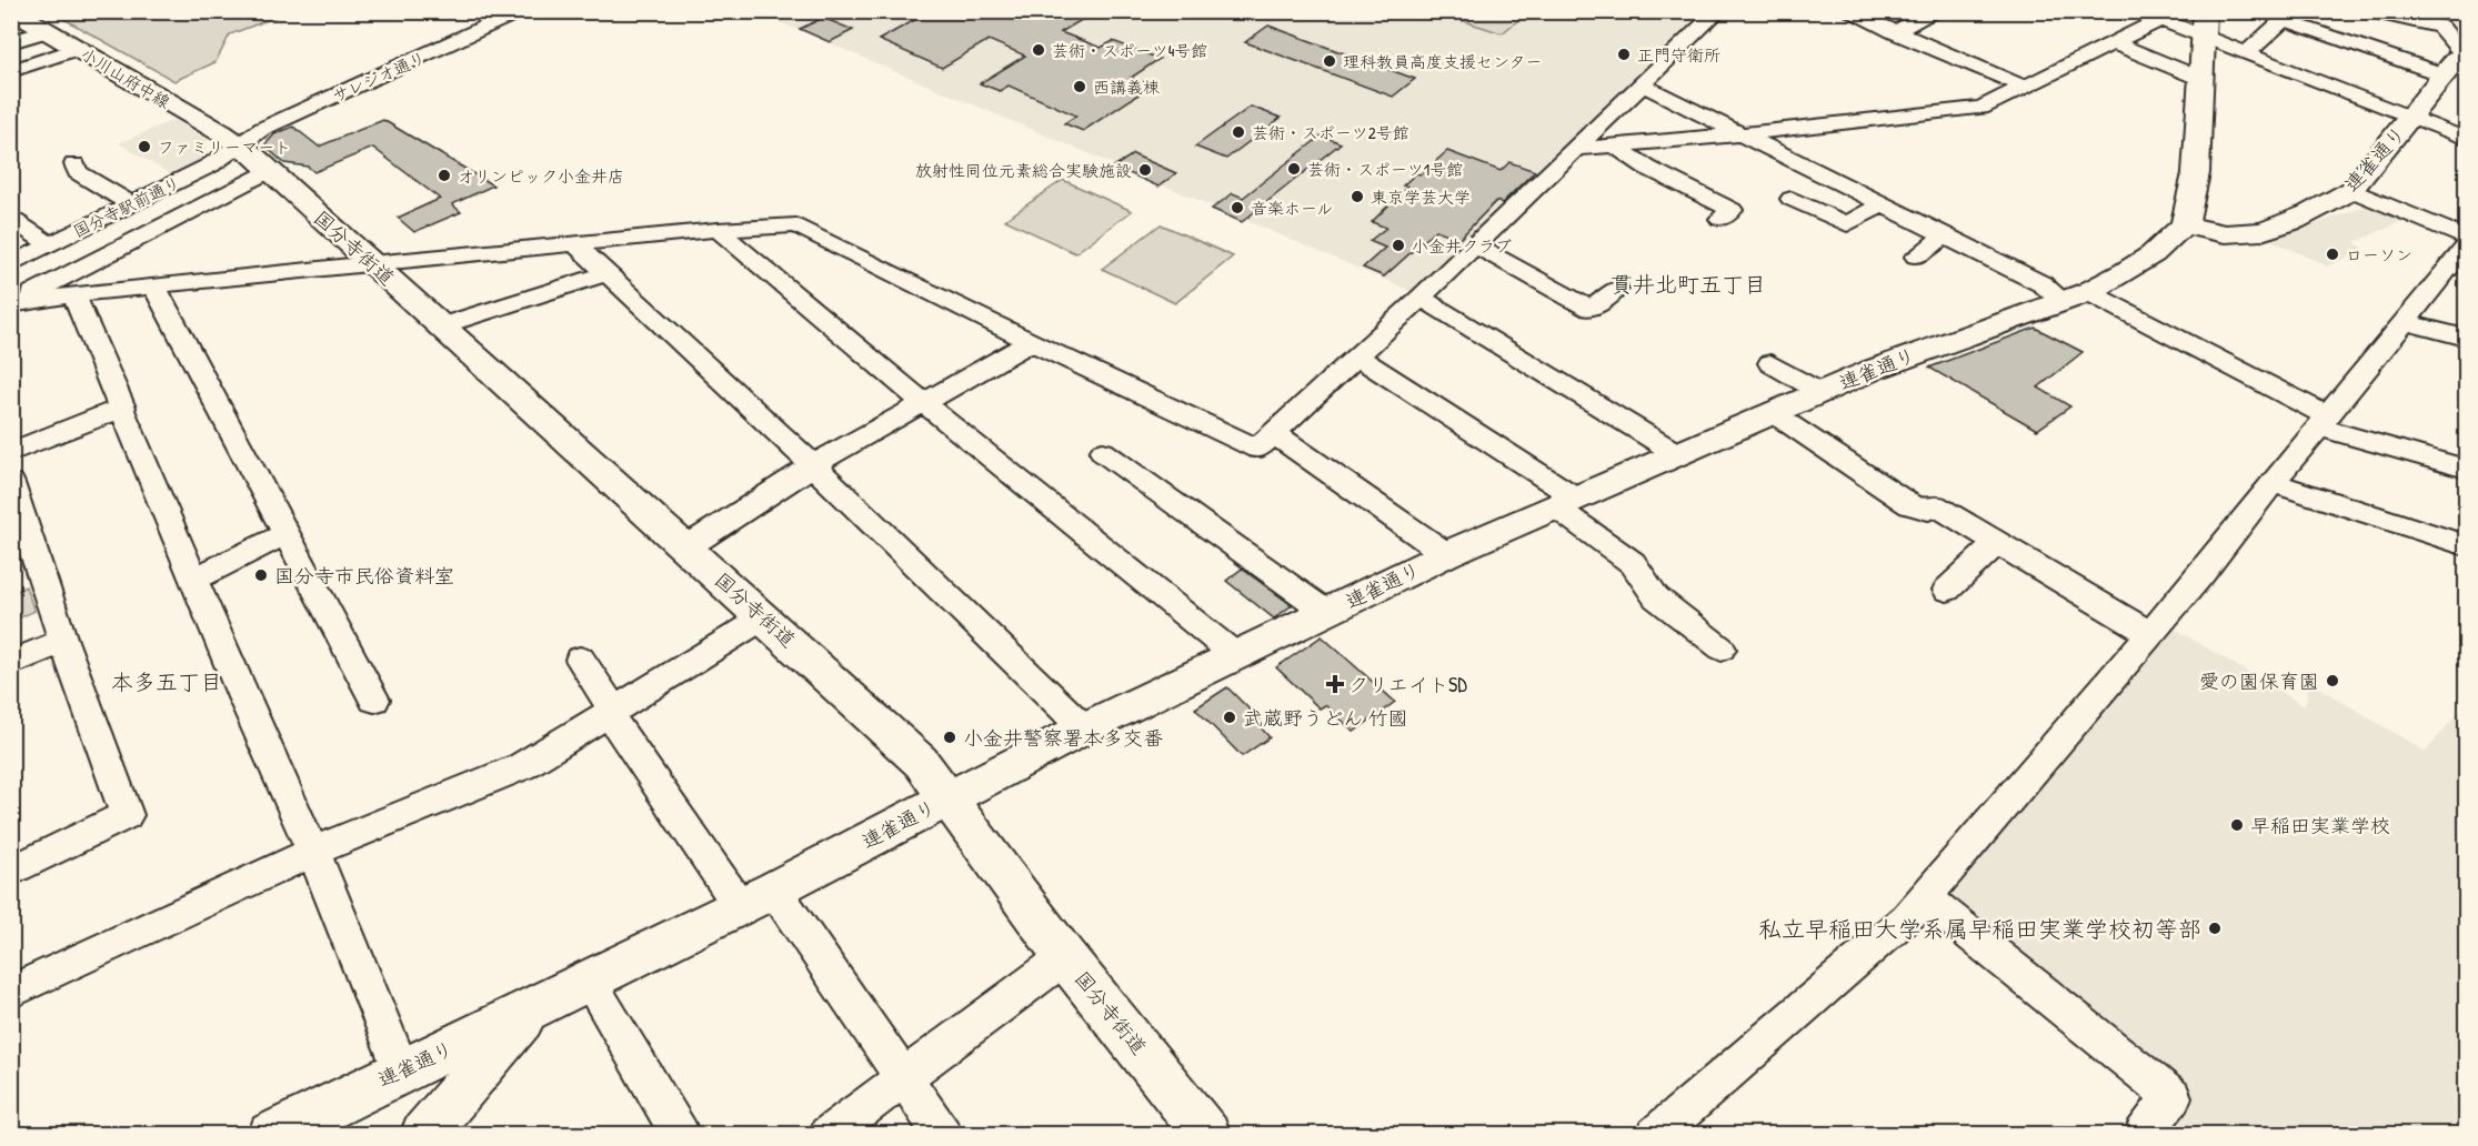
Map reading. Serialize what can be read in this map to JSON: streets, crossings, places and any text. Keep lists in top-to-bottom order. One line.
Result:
{"streets":{"main road":["小川山府中線","連雀通り","国分寺街道"],"street":["サレジオ通り","国分寺駅前通り"]},"crossings":[["サレジオ通り","小川山府中線"],["サレジオ通り","国分寺駅前通り"],["サレジオ通り","国分寺街道"],["小川山府中線","国分寺駅前通り"],["小川山府中線","国分寺街道"],["連雀通り","国分寺街道"],["国分寺駅前通り","国分寺街道"]],"districts":["貫井北町五丁目","本多五丁目"],"places":{"other":["芸術・スポーツ4号館","正門守衛所","理科教員高度支援センター","西講義棟","芸術・スポーツ2号館","ファミリーマート","芸術・スポーツ1号館","放射性同位元素総合実験施設","オリンピック小金井店","東京学芸大学","音楽ホール","小金井クラブ","ローソン","国分寺市民俗資料室","愛の園保育園","武蔵野うどん 竹國","小金井警察署本多交番","早稲田実業学校","私立早稲田大学系属早稲田実業学校初等部"],"health":["クリエイトSD"]}}
